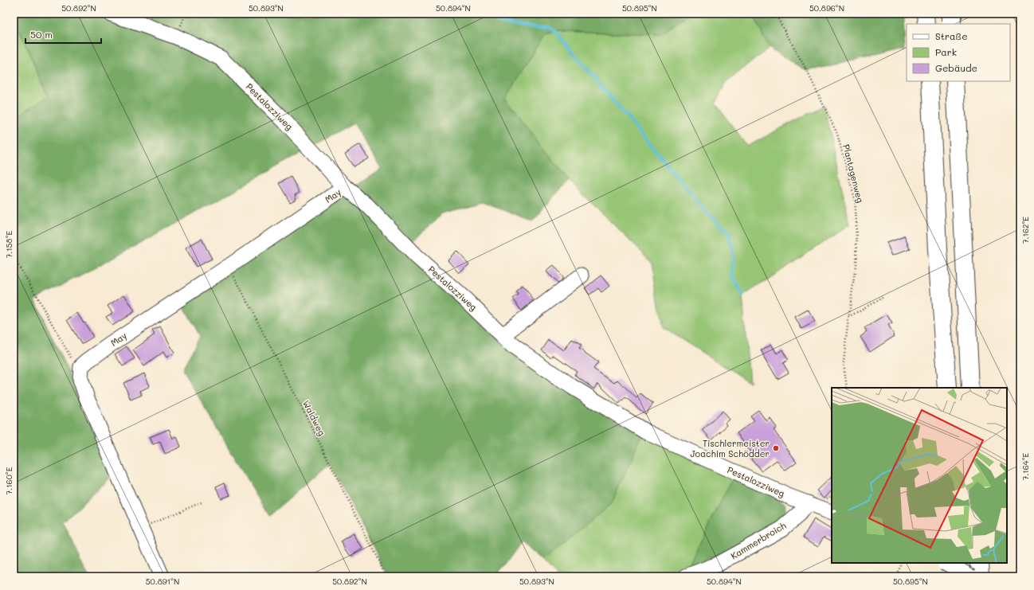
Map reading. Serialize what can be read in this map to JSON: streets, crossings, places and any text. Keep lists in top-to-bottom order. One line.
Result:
{"streets":{"street":["Pestalozziweg","May","Kammerbroich"],"path":["Plantagenweg","Waldweg"]},"crossings":[["Pestalozziweg","May"],["Pestalozziweg","Kammerbroich"],["May","Waldweg"]],"places":["Tischlermeister Joachim Schödder"],"legend":["Straße","Park","Gebäude"],"scale_bar":"50 m","coordinates":["50.892°N","50.893°N","50.894°N","50.895°N","50.896°N","7.162°E","7.158°E","7.164°E","7.160°E","50.891°N"]}
